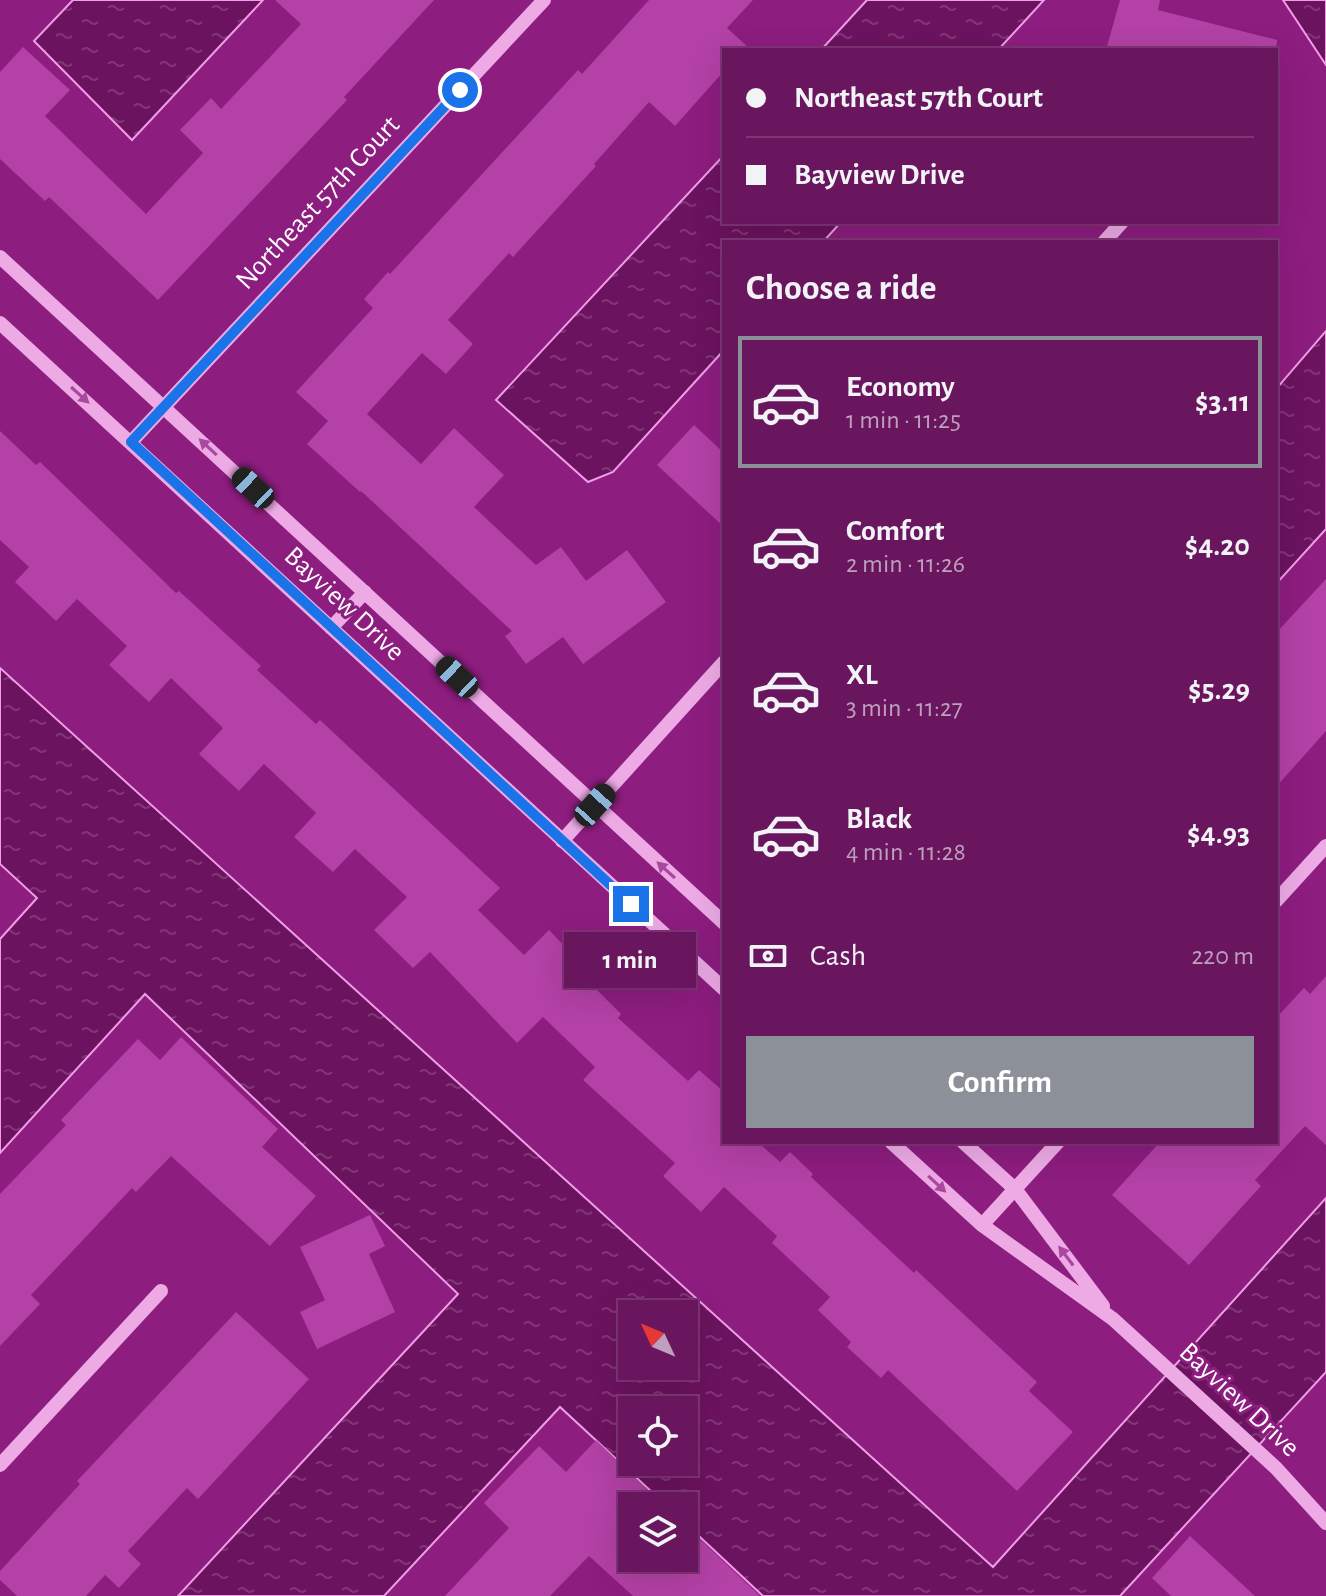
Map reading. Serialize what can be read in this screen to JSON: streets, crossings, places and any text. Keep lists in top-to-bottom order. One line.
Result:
{"streets":{"street":["Northeast 57th Court","Bayview Drive"]},"crossings":[["Northeast 57th Court","Bayview Drive"]],"north":"top left","page":{"banner":["Northeast 57th Court","Bayview Drive"],"heading":"Choose a ride","list":[{"name":"Economy","note":"1 min · 11:25","value":"$3.11"},{"name":"Comfort","note":"2 min · 11:26","value":"$4.20"},{"name":"XL","note":"3 min · 11:27","value":"$5.29"},{"name":"Black","note":"4 min · 11:28","value":"$4.93"}],"pay":["Cash","220 m"],"bubble":"1 min","buttons":"Confirm"}}
